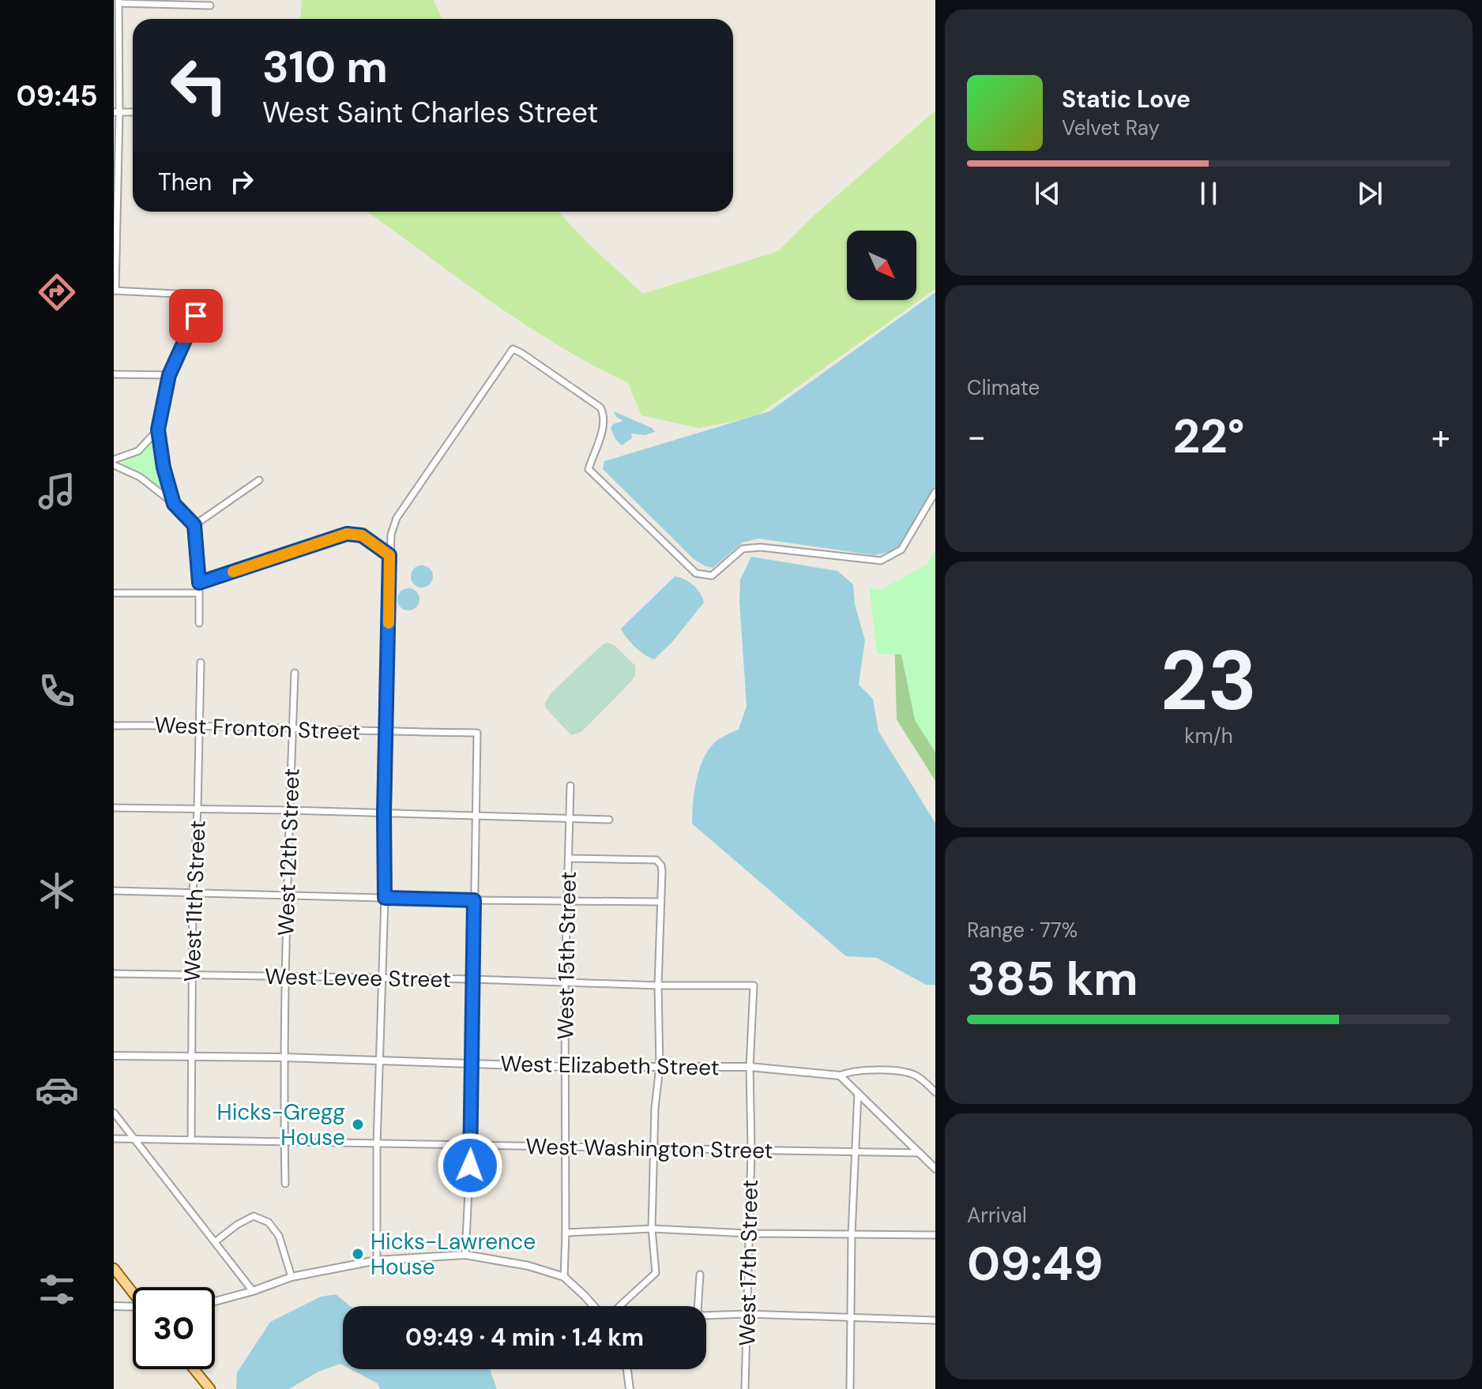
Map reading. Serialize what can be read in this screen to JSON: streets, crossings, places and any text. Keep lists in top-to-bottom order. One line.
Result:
{"streets":{"street":["West Fronton Street","West 12th Street","West 11th Street","West 15th Street","West Levee Street","West Elizabeth Street","West Washington Street","West 17th Street"]},"crossings":[["West Fronton Street","West 12th Street"],["West Fronton Street","West 11th Street"],["West 12th Street","West Levee Street"],["West 12th Street","West Elizabeth Street"],["West 12th Street","West Washington Street"],["West 11th Street","West Levee Street"],["West 11th Street","West Elizabeth Street"],["West 11th Street","West Washington Street"],["West 15th Street","West Levee Street"],["West 15th Street","West Elizabeth Street"],["West 15th Street","West Washington Street"],["West Levee Street","West 17th Street"],["West Elizabeth Street","West 17th Street"],["West Washington Street","West 17th Street"]],"places":["Hicks-Gregg House","Hicks-Lawrence House"],"north":"bottom right","page":{"tabs":"09:45","turn":["310 m","West Saint Charles Street"],"song":["Static Love","Velvet Ray"],"then":"Then","tile":["Climate",["23","km/h"],["Range · 77%","385 km"],["Arrival","09:49"]],"heat":["−","22°","+"],"limit":"30","trip":"09:49 · 4 min · 1.4 km"}}
